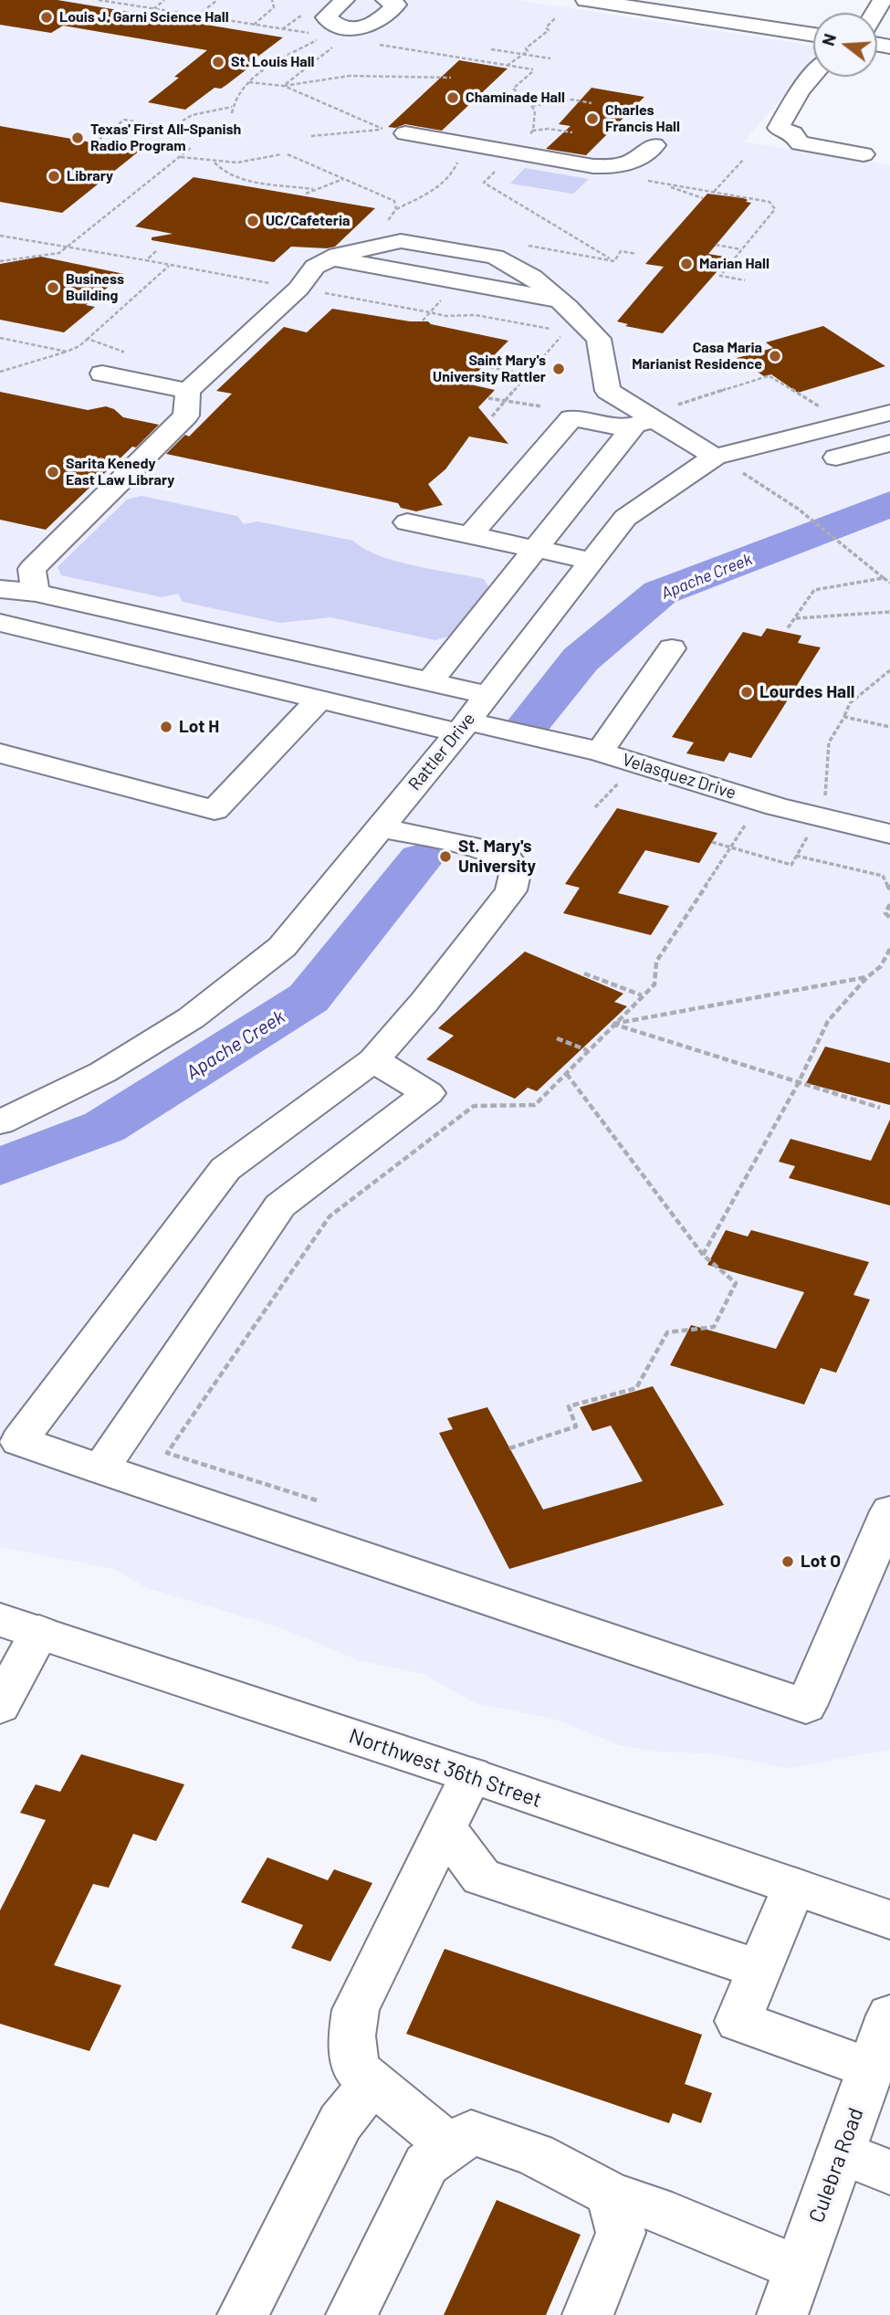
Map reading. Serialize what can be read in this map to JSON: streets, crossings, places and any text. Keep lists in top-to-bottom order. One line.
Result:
{"streets":{"street":["Rattler Drive","Velasquez Drive","Northwest 36th Street","Culebra Road"]},"crossings":[["Rattler Drive","Velasquez Drive"]],"water":["Apache Creek"],"places":["Louis J. Garni Science Hall","St. Louis Hall","Chaminade Hall","Charles Francis Hall","Texas' First All-Spanish Radio Program","Library","UC/Cafeteria","Marian Hall","Business Building","Casa Maria Marianist Residence","Saint Mary's University Rattler","Sarita Kenedy East Law Library","Lourdes Hall","Lot H","St. Mary's University","Lot O"],"north":"left"}
